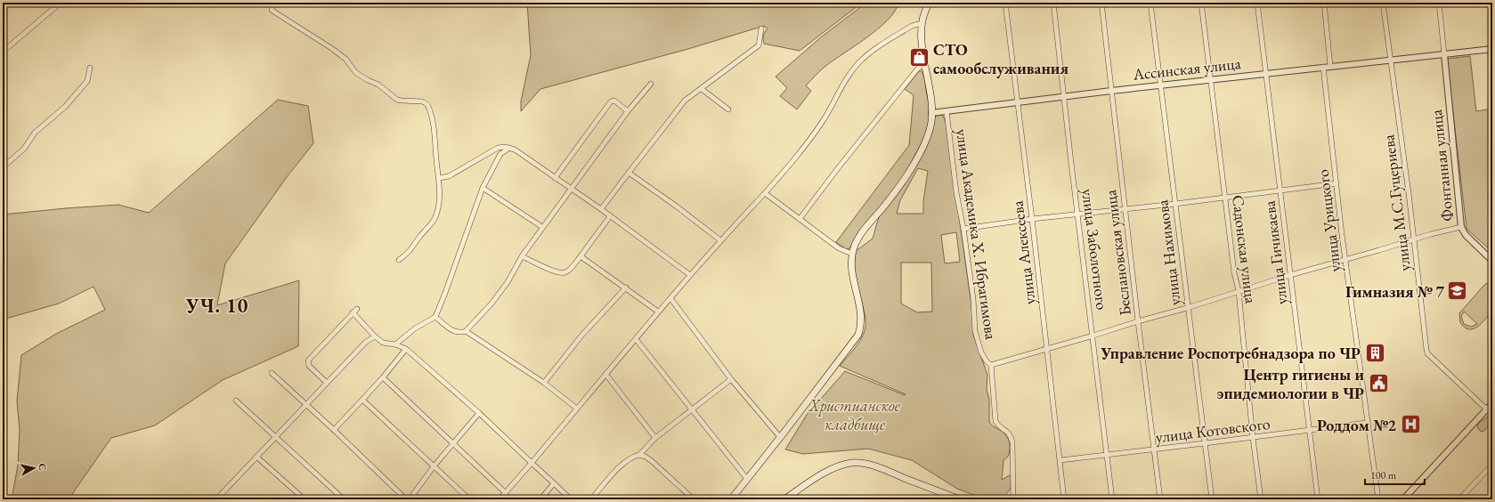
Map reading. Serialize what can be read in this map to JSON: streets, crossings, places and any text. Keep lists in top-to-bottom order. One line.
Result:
{"streets":{"street":["Ассинская улица","Фонтанная улица","улица М.С.Гуцериева","улица Урицкого","улица Академика Х. Ибрагимова","улица Заболотного","Садонская улица","улица Алексеева","Беслановская улица","улица Нахимова","улица Гичикаева","улица Котовского"]},"crossings":[["Ассинская улица","Фонтанная улица"],["Ассинская улица","улица М.С.Гуцериева"],["Ассинская улица","улица Урицкого"],["Ассинская улица","улица Академика Х. Ибрагимова"],["Ассинская улица","улица Заболотного"],["Ассинская улица","Садонская улица"],["Ассинская улица","улица Алексеева"],["Ассинская улица","Беслановская улица"],["Ассинская улица","улица Нахимова"],["Ассинская улица","улица Гичикаева"],["улица Урицкого","улица Котовского"],["улица Заболотного","улица Котовского"],["Садонская улица","улица Котовского"],["улица Алексеева","улица Котовского"],["Беслановская улица","улица Котовского"],["улица Нахимова","улица Котовского"],["улица Гичикаева","улица Котовского"]],"districts":["УЧ. 10"],"parks":["Христианское кладбище"],"places":{"shop":["СТО самообслуживания"],"school or university":["Гимназия № 7"],"building":["Управление Роспотребнадзора по ЧР"],"public building":["Центр гигиены и эпидемиологии в ЧР"],"hospital":["Роддом №2"]},"scale_bar":"100 m","north":"right"}
